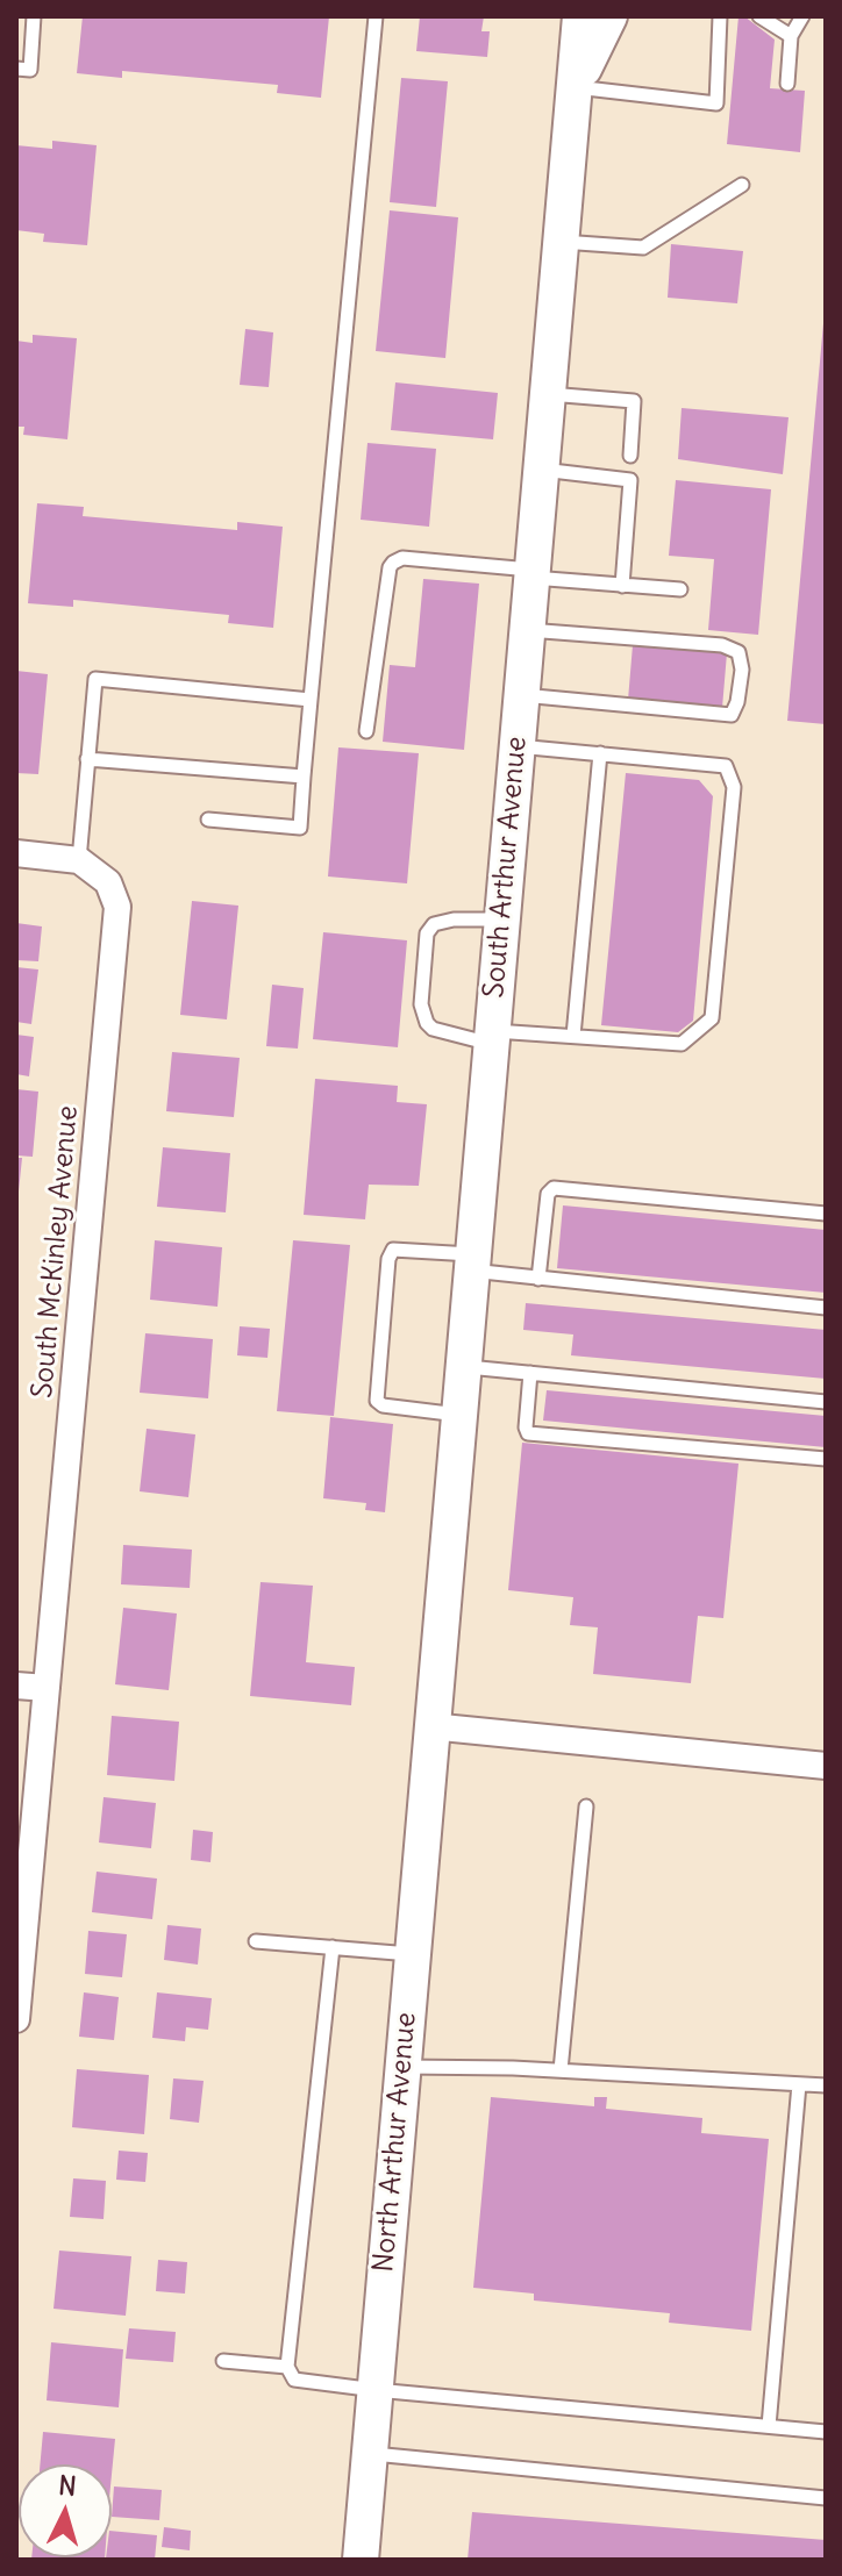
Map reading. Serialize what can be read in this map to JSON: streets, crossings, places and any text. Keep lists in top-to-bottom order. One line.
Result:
{"streets":{"street":["South Arthur Avenue","South McKinley Avenue","North Arthur Avenue"]},"crossings":[["South Arthur Avenue","North Arthur Avenue"]],"north":"top"}
